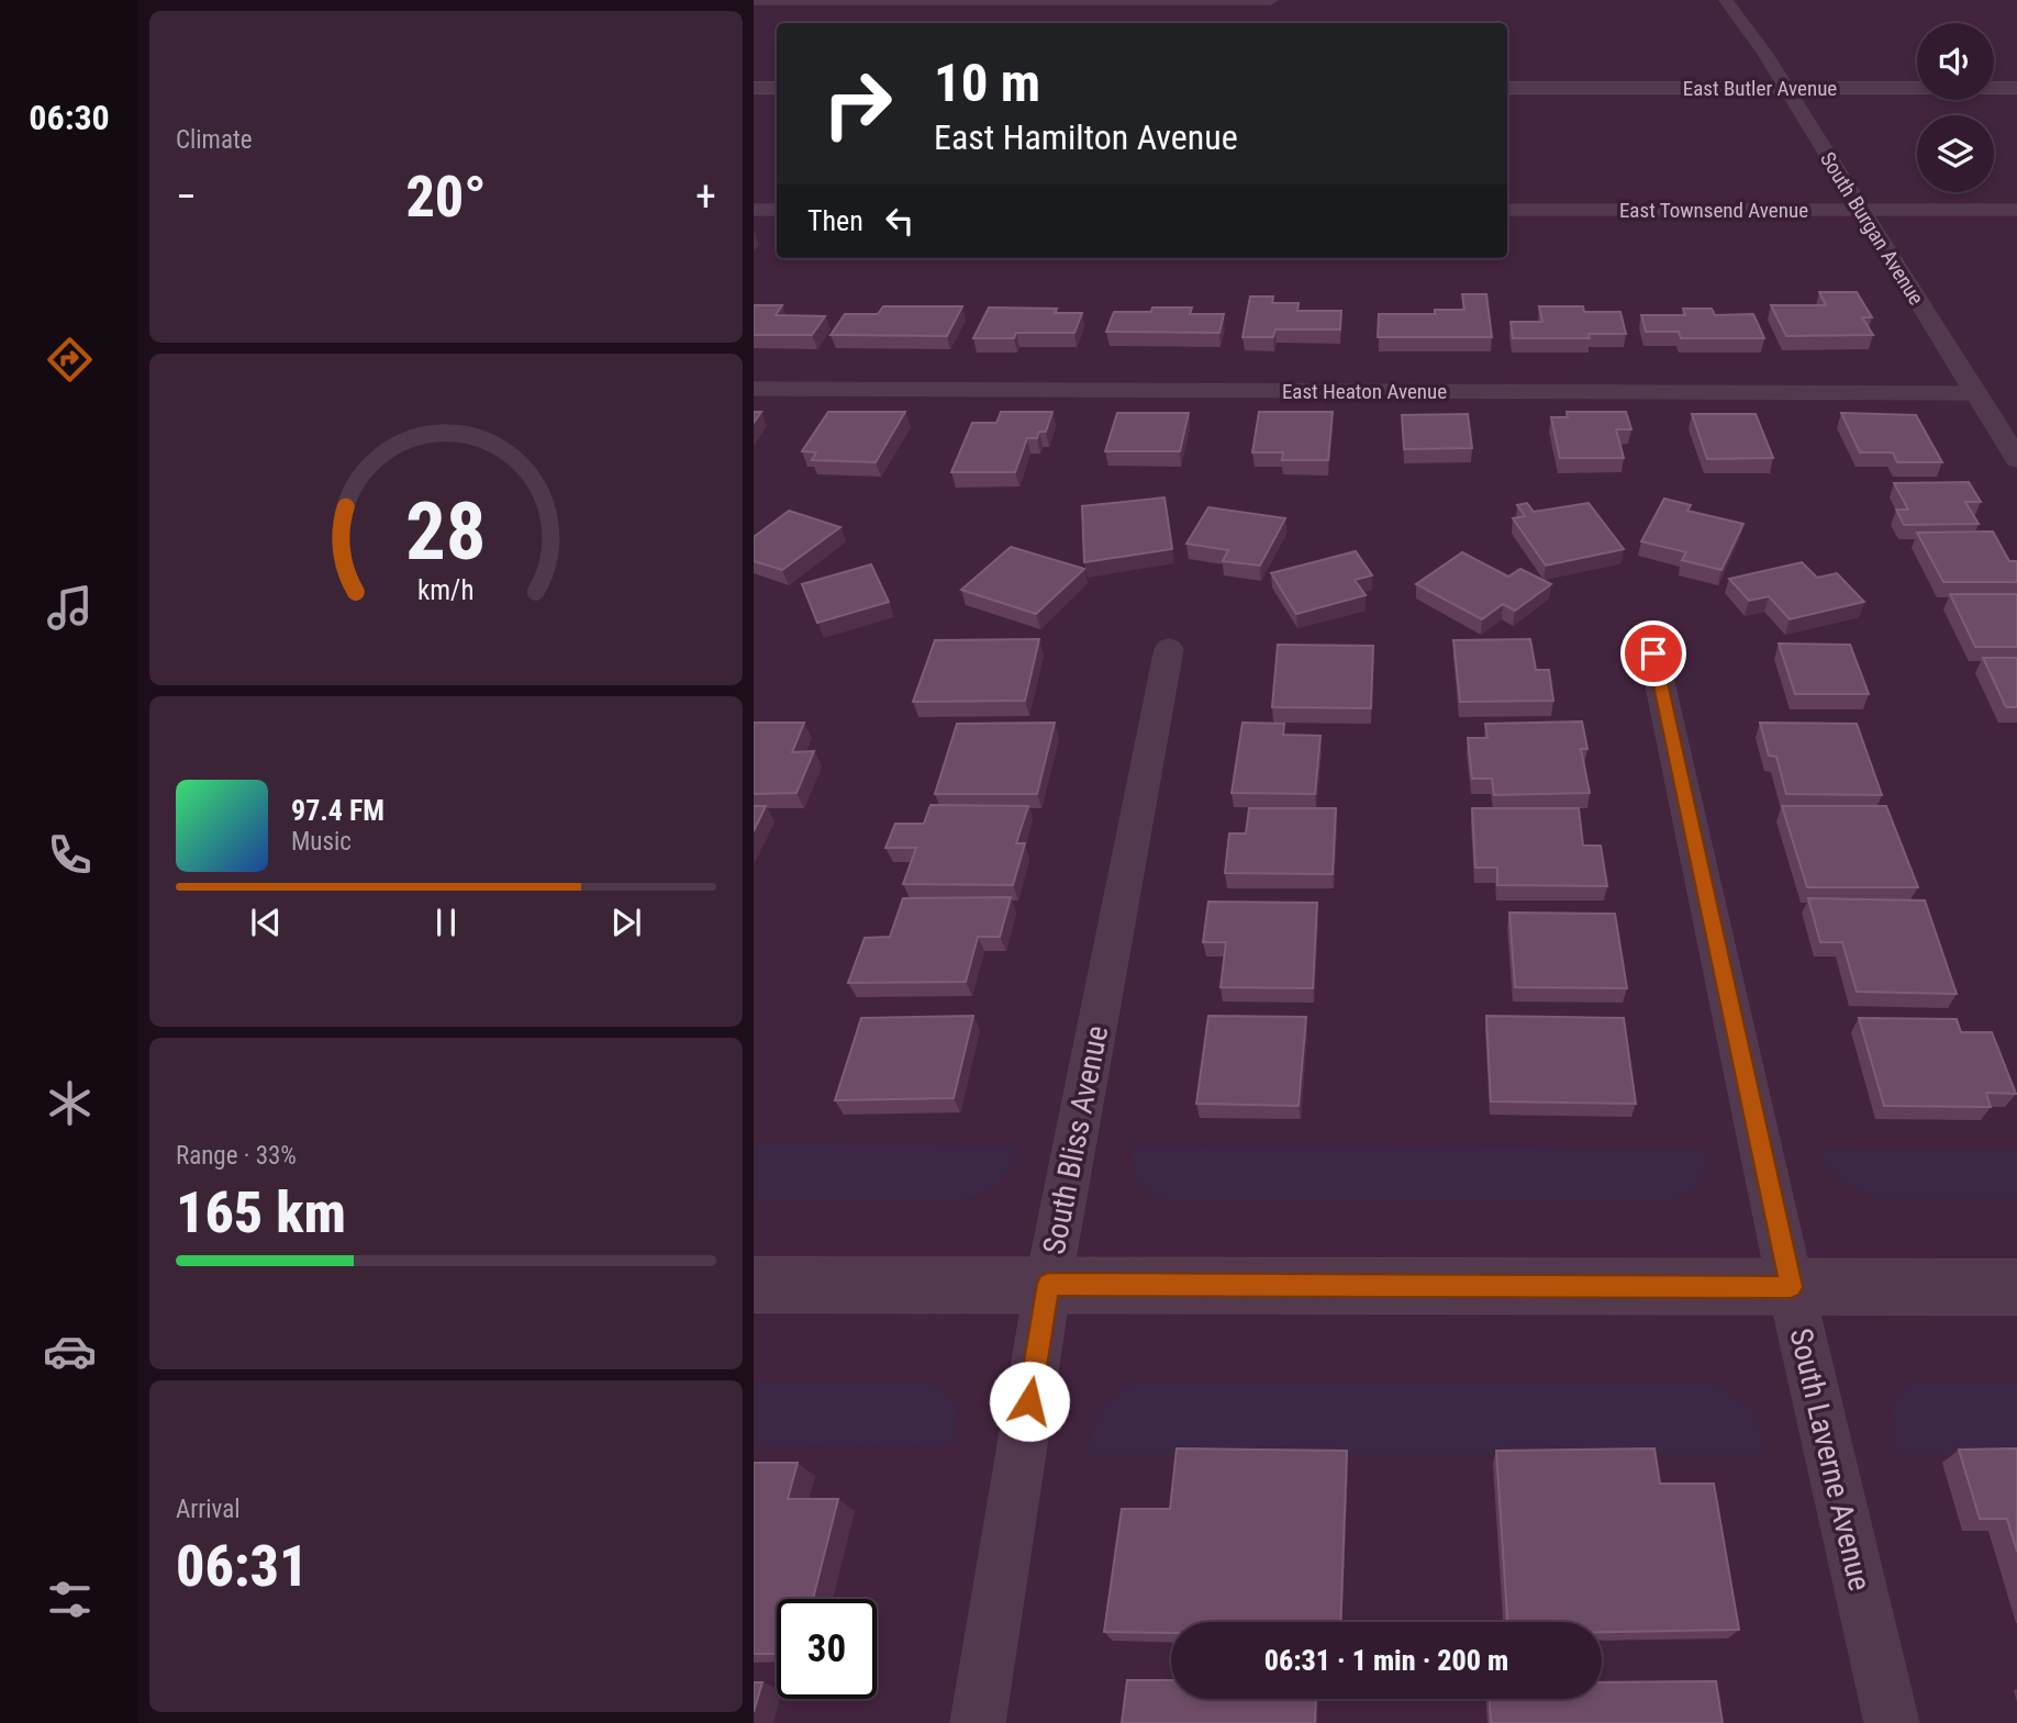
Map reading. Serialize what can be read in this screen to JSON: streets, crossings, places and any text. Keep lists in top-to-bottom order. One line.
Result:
{"streets":{"street":["East Butler Avenue","East Townsend Avenue","South Burgan Avenue","East Heaton Avenue","South Bliss Avenue","South Laverne Avenue"]},"crossings":[["East Butler Avenue","South Burgan Avenue"],["East Townsend Avenue","South Burgan Avenue"],["South Burgan Avenue","East Heaton Avenue"]],"page":{"tabs":"06:30","tile":["Climate",["Range · 33%","165 km"],["Arrival","06:31"]],"turn":["10 m","East Hamilton Avenue"],"heat":["−","20°","+"],"then":"Then","song":["97.4 FM","Music"],"limit":"30","trip":"06:31 · 1 min · 200 m","gauge":["28","km/h"]}}
